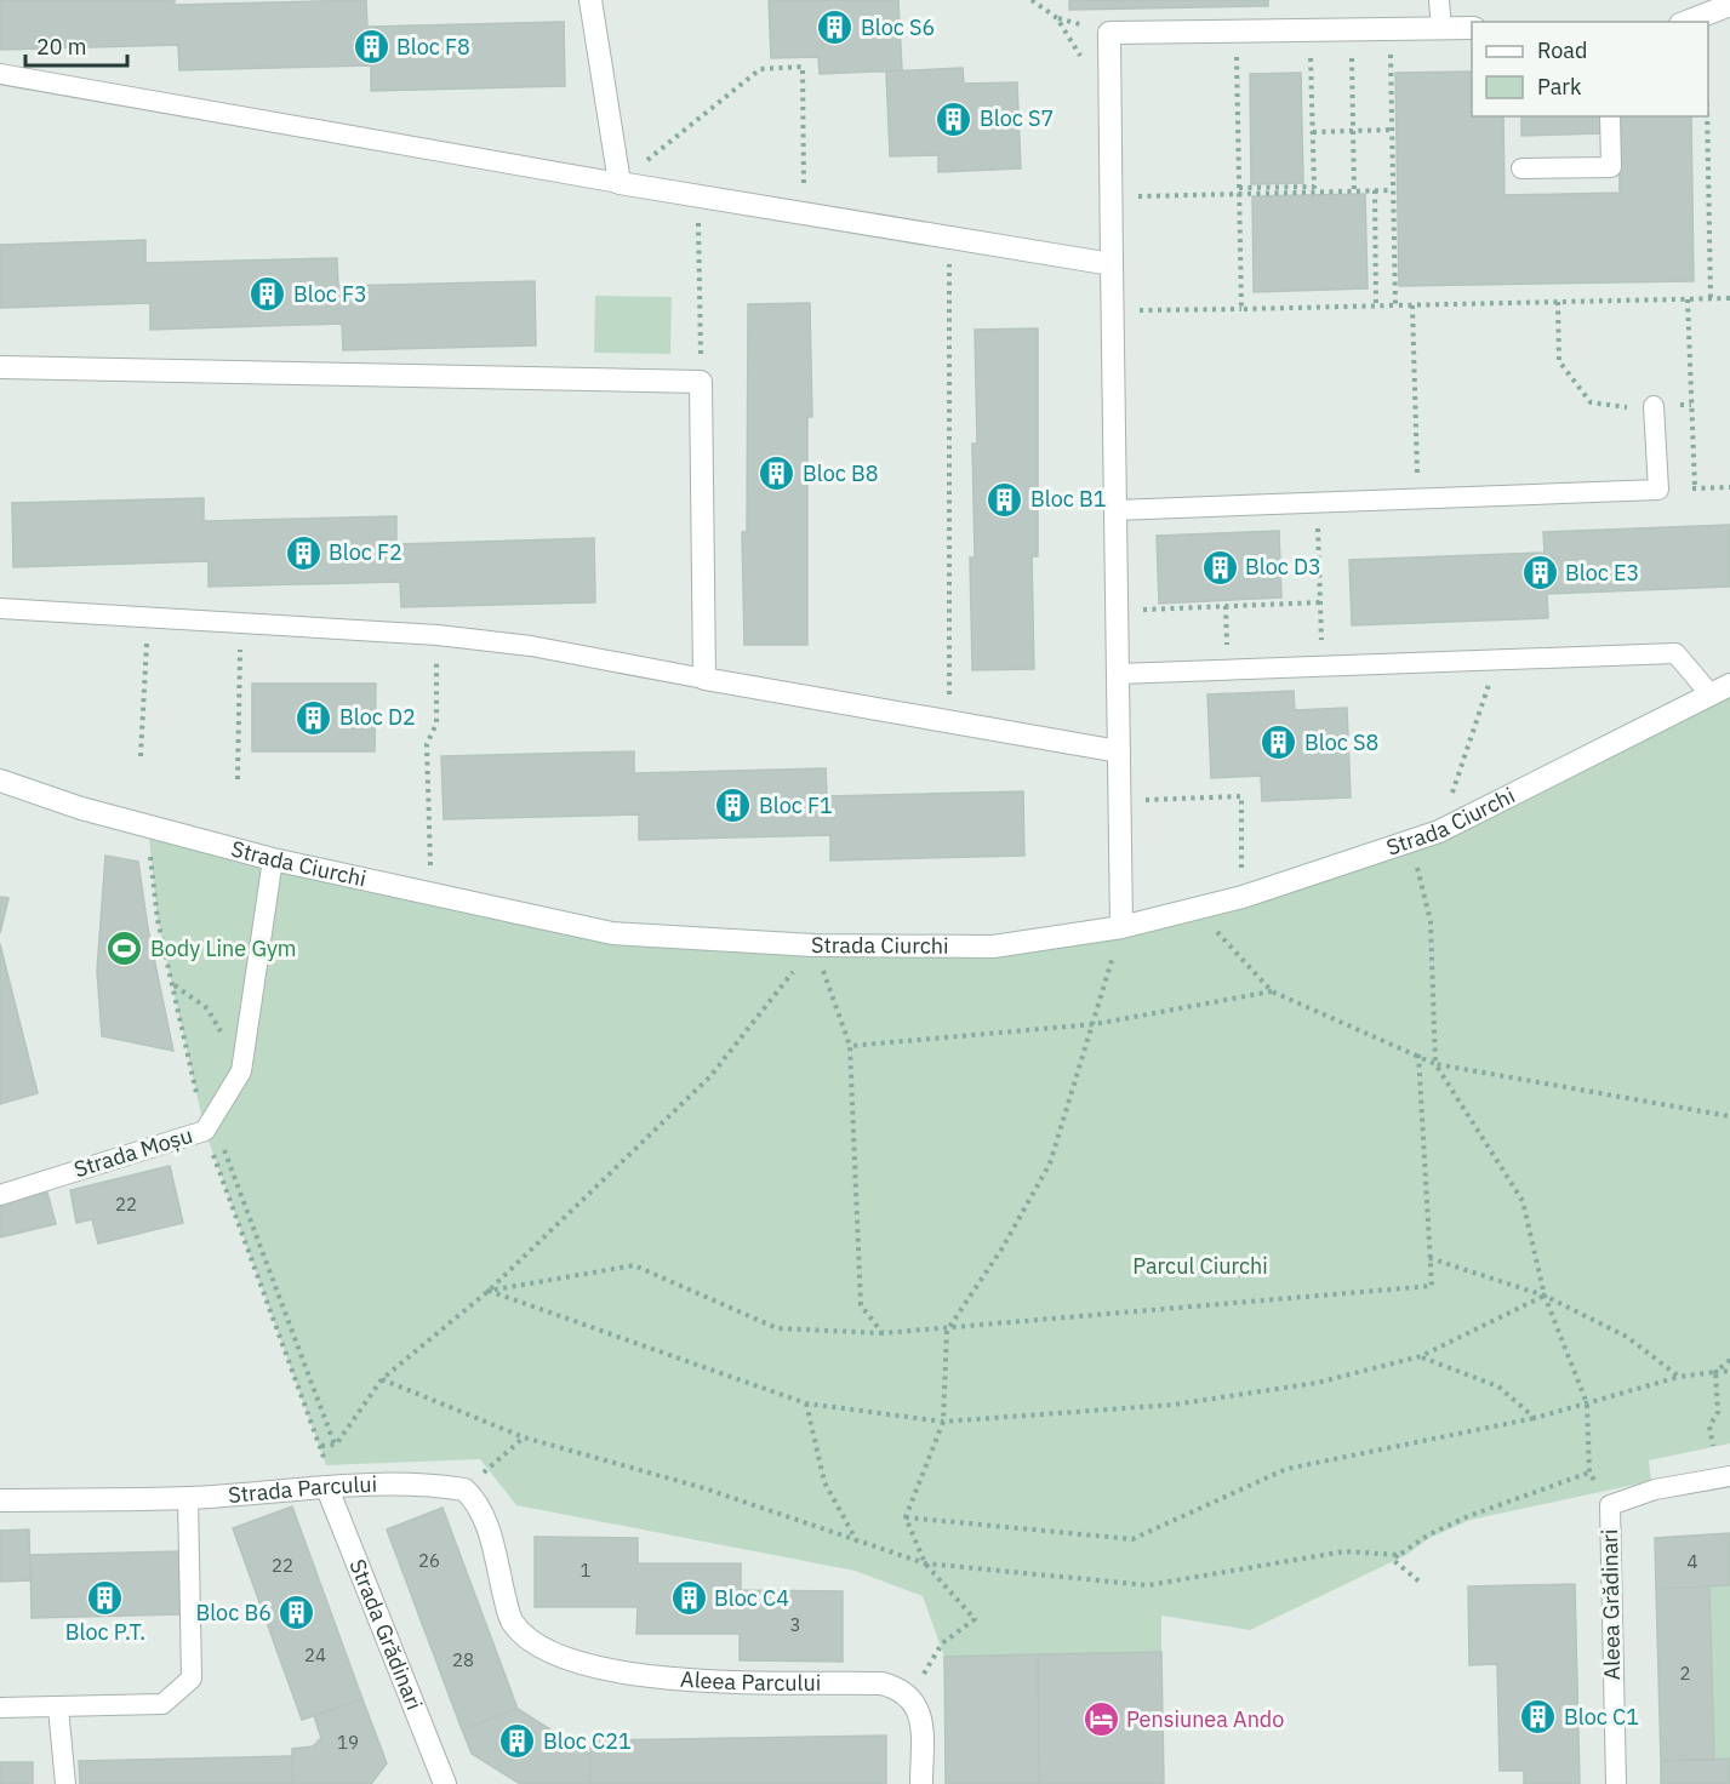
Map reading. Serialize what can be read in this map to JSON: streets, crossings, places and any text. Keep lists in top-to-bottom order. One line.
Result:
{"streets":{"street":["Strada Ciurchi","Strada Parcului","Strada Grădinari","Aleea Parcului"],"lane":["Strada Moșu","Aleea Grădinari"]},"crossings":[["Strada Ciurchi","Strada Moșu"],["Strada Parcului","Strada Grădinari"],["Strada Parcului","Aleea Parcului"]],"parks":["Parcul Ciurchi"],"places":{"building":["Bloc S6","Bloc F8","Bloc S7","Bloc F3","Bloc B8","Bloc B1","Bloc F2","Bloc D3","Bloc E3","Bloc D2","Bloc S8","Bloc F1","Bloc P.T.","Bloc C4","Bloc B6","Bloc C1","Bloc C21"],"sports":["Body Line Gym"],"hotel":["Pensiunea Ando"]},"house_numbers":["22","26","4","22","1","3","24","28","2","19"],"legend":["Road","Park"],"scale_bar":"20 m"}
